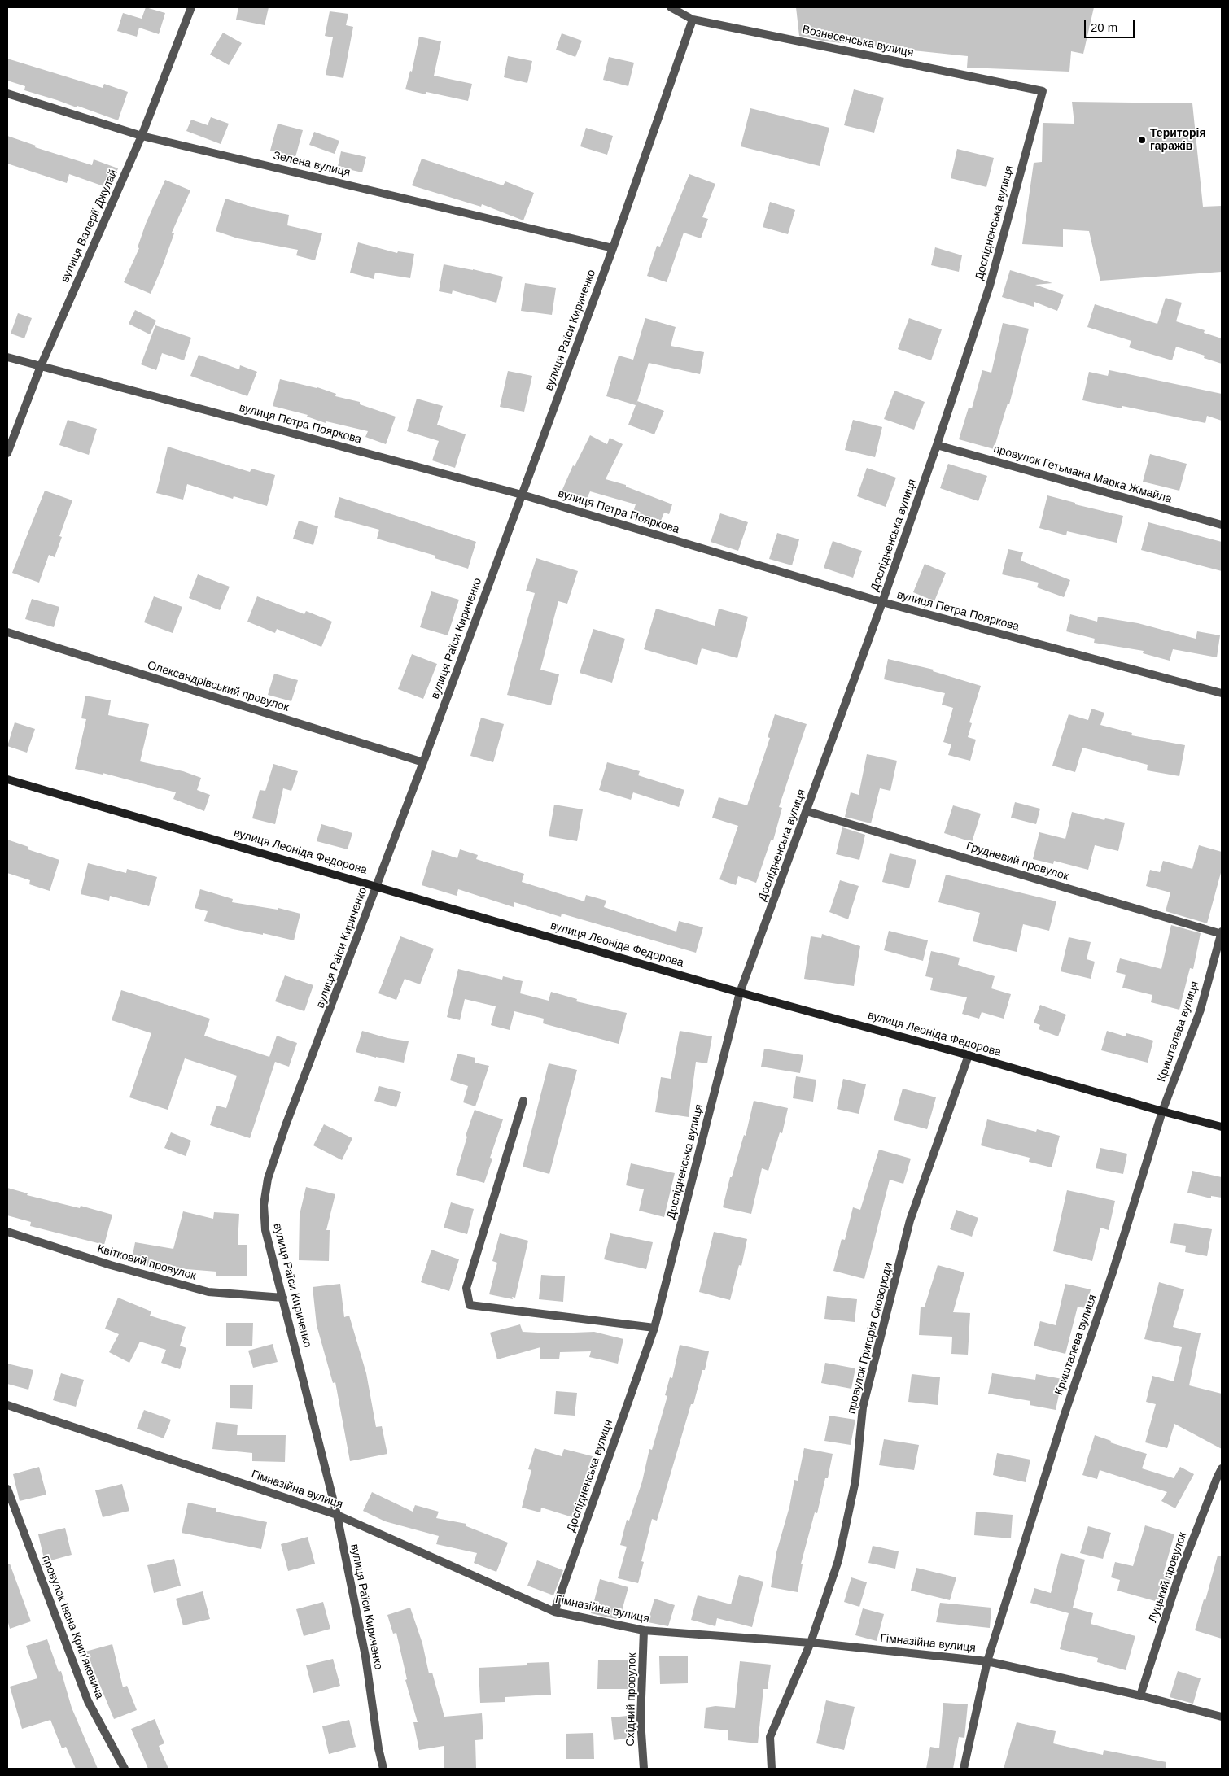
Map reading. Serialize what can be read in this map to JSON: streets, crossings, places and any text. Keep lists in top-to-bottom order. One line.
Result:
{"streets":{"street":["Вознесенська вулиця","Зелена вулиця","Дослідненська вулиця","вулиця Валерії Джулай","вулиця Раїси Кириченко","вулиця Петра Пояркова","провулок Гетьмана Марка Жмайла","Олександрівський провулок","вулиця Леоніда Федорова","Грудневий провулок","Кришталева вулиця","Квітковий провулок","провулок Григорія Сковороди","Гімназійна вулиця","Луцький провулок","провулок Івана Крипʼякевича","Східний провулок"]},"crossings":[["Вознесенська вулиця","Дослідненська вулиця"],["Вознесенська вулиця","вулиця Раїси Кириченко"],["Зелена вулиця","вулиця Валерії Джулай"],["Зелена вулиця","вулиця Раїси Кириченко"],["Дослідненська вулиця","вулиця Петра Пояркова"],["Дослідненська вулиця","провулок Гетьмана Марка Жмайла"],["Дослідненська вулиця","вулиця Леоніда Федорова"],["Дослідненська вулиця","Грудневий провулок"],["Дослідненська вулиця","Гімназійна вулиця"],["вулиця Валерії Джулай","вулиця Петра Пояркова"],["вулиця Раїси Кириченко","вулиця Петра Пояркова"],["вулиця Раїси Кириченко","Олександрівський провулок"],["вулиця Раїси Кириченко","вулиця Леоніда Федорова"],["вулиця Раїси Кириченко","Квітковий провулок"],["вулиця Раїси Кириченко","Гімназійна вулиця"],["вулиця Леоніда Федорова","Кришталева вулиця"],["вулиця Леоніда Федорова","провулок Григорія Сковороди"],["Грудневий провулок","Кришталева вулиця"],["Кришталева вулиця","Гімназійна вулиця"],["провулок Григорія Сковороди","Гімназійна вулиця"],["Гімназійна вулиця","Луцький провулок"],["Гімназійна вулиця","Східний провулок"]],"places":["Територія гаражів"],"scale_bar":"20 m"}
